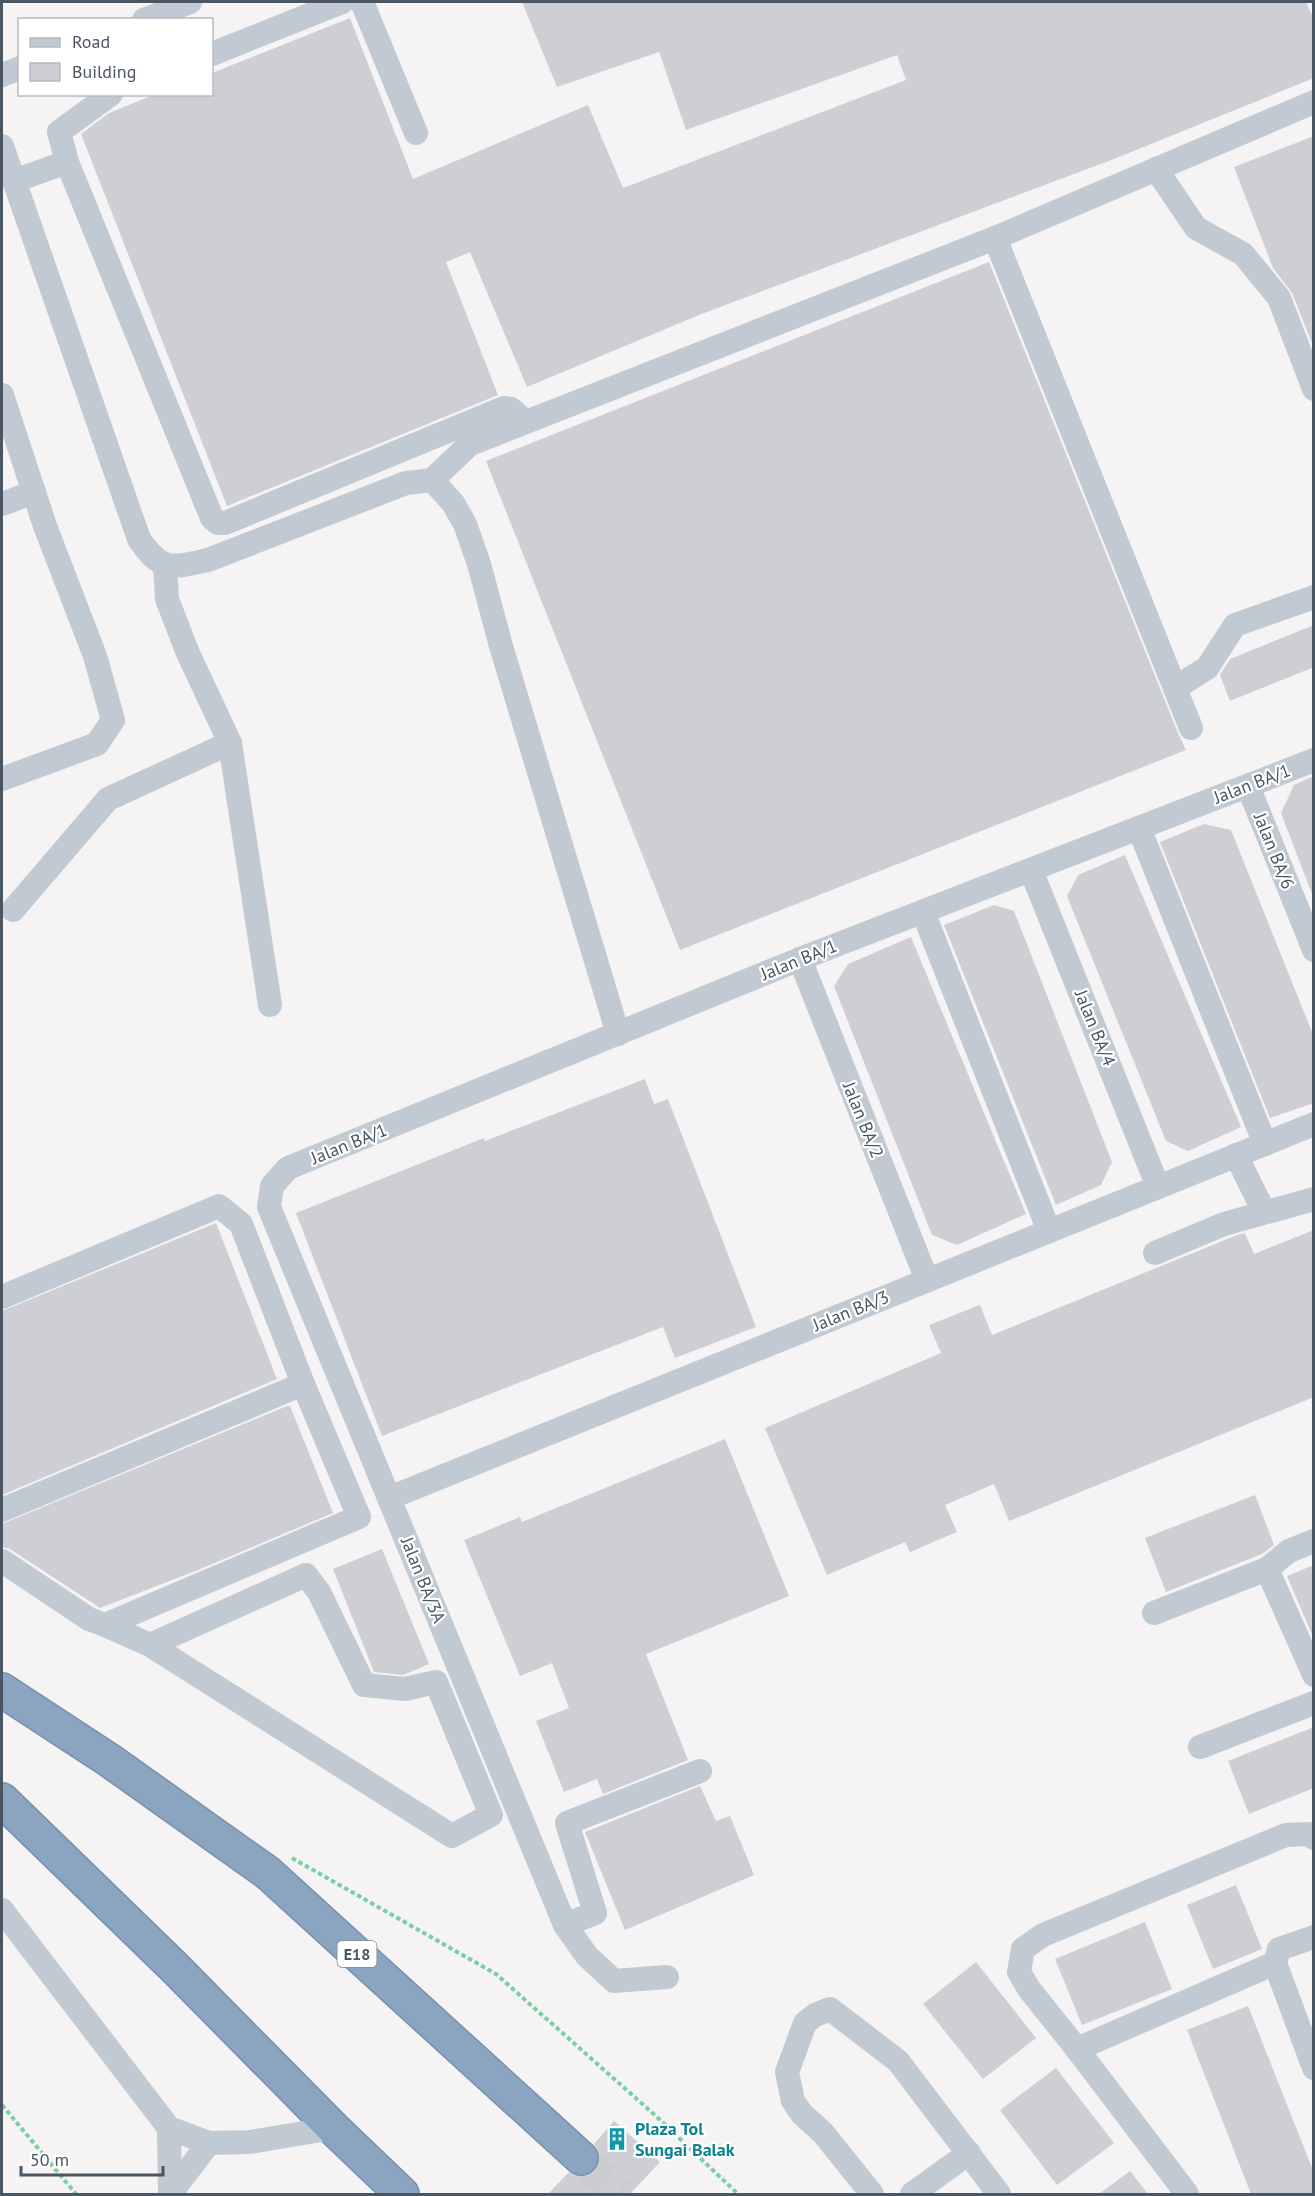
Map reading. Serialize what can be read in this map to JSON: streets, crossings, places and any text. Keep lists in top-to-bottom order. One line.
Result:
{"streets":{"highway":["E18"],"street":["Jalan BA/1","Jalan BA/6","Jalan BA/4","Jalan BA/2","Jalan BA/3","Jalan BA/3A"]},"crossings":[["Jalan BA/1","Jalan BA/6"],["Jalan BA/1","Jalan BA/4"],["Jalan BA/1","Jalan BA/2"],["Jalan BA/1","Jalan BA/3A"],["Jalan BA/4","Jalan BA/3"],["Jalan BA/2","Jalan BA/3"],["Jalan BA/3","Jalan BA/3A"]],"places":{"building":["Plaza Tol Sungai Balak"]},"legend":["Road","Building"],"scale_bar":"50 m"}
